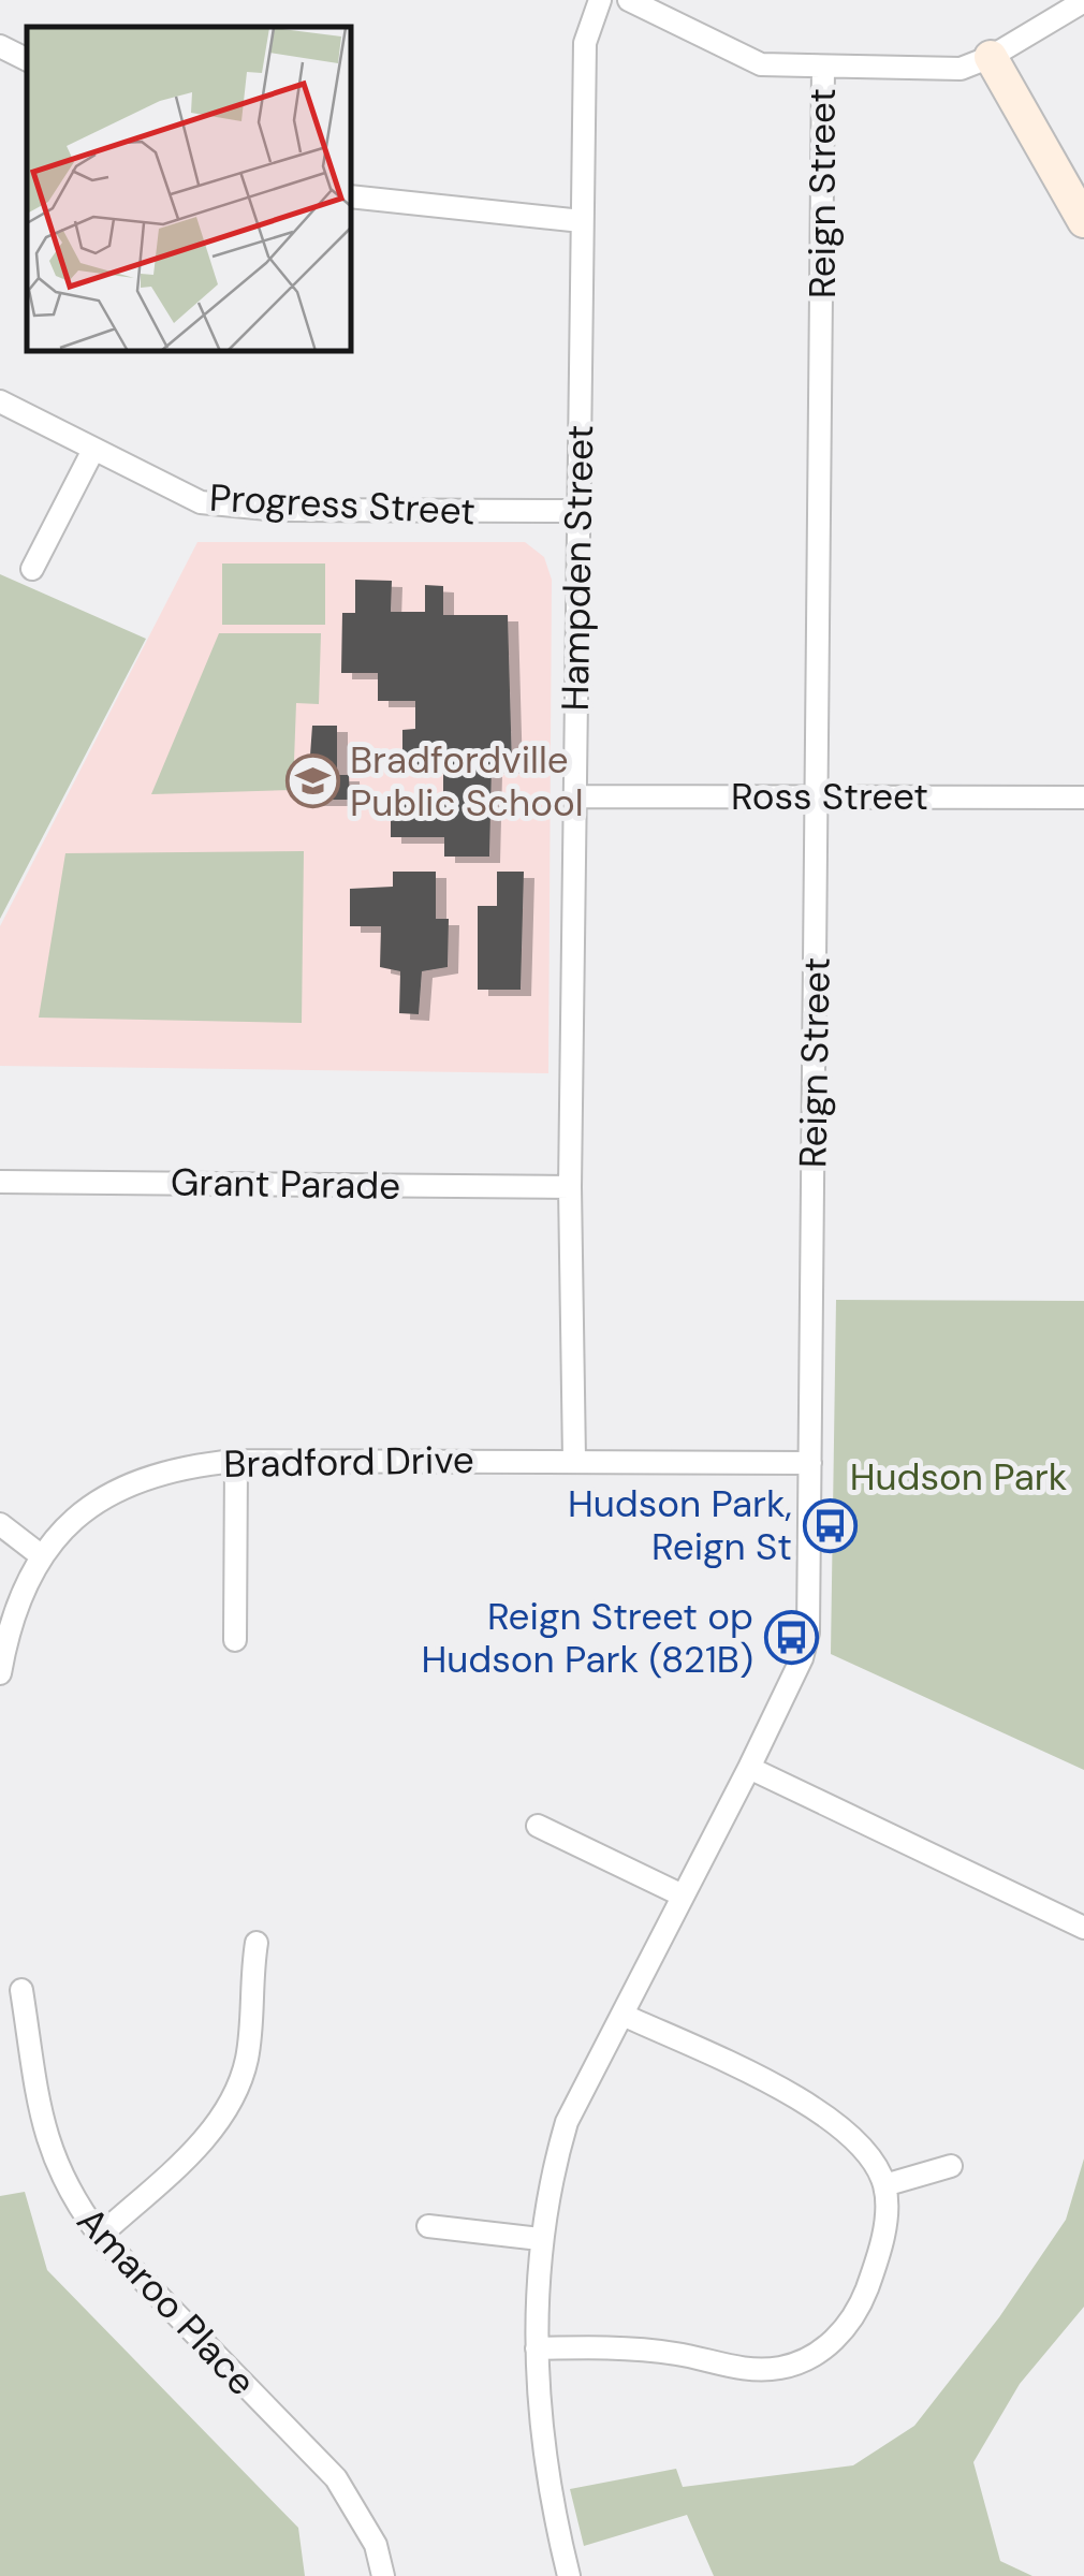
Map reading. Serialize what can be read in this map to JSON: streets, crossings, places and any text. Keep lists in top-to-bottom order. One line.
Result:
{"streets":{"street":["Reign Street","Progress Street","Hampden Street","Ross Street","Grant Parade","Bradford Drive","Amaroo Place"]},"crossings":[["Reign Street","Ross Street"],["Reign Street","Bradford Drive"],["Progress Street","Hampden Street"],["Hampden Street","Ross Street"],["Hampden Street","Grant Parade"],["Hampden Street","Bradford Drive"]],"parks":["Hudson Park"],"places":{"school or university":["Bradfordville Public School"],"bus stop":["Hudson Park, Reign St","Reign Street op Hudson Park (821B)"]}}
